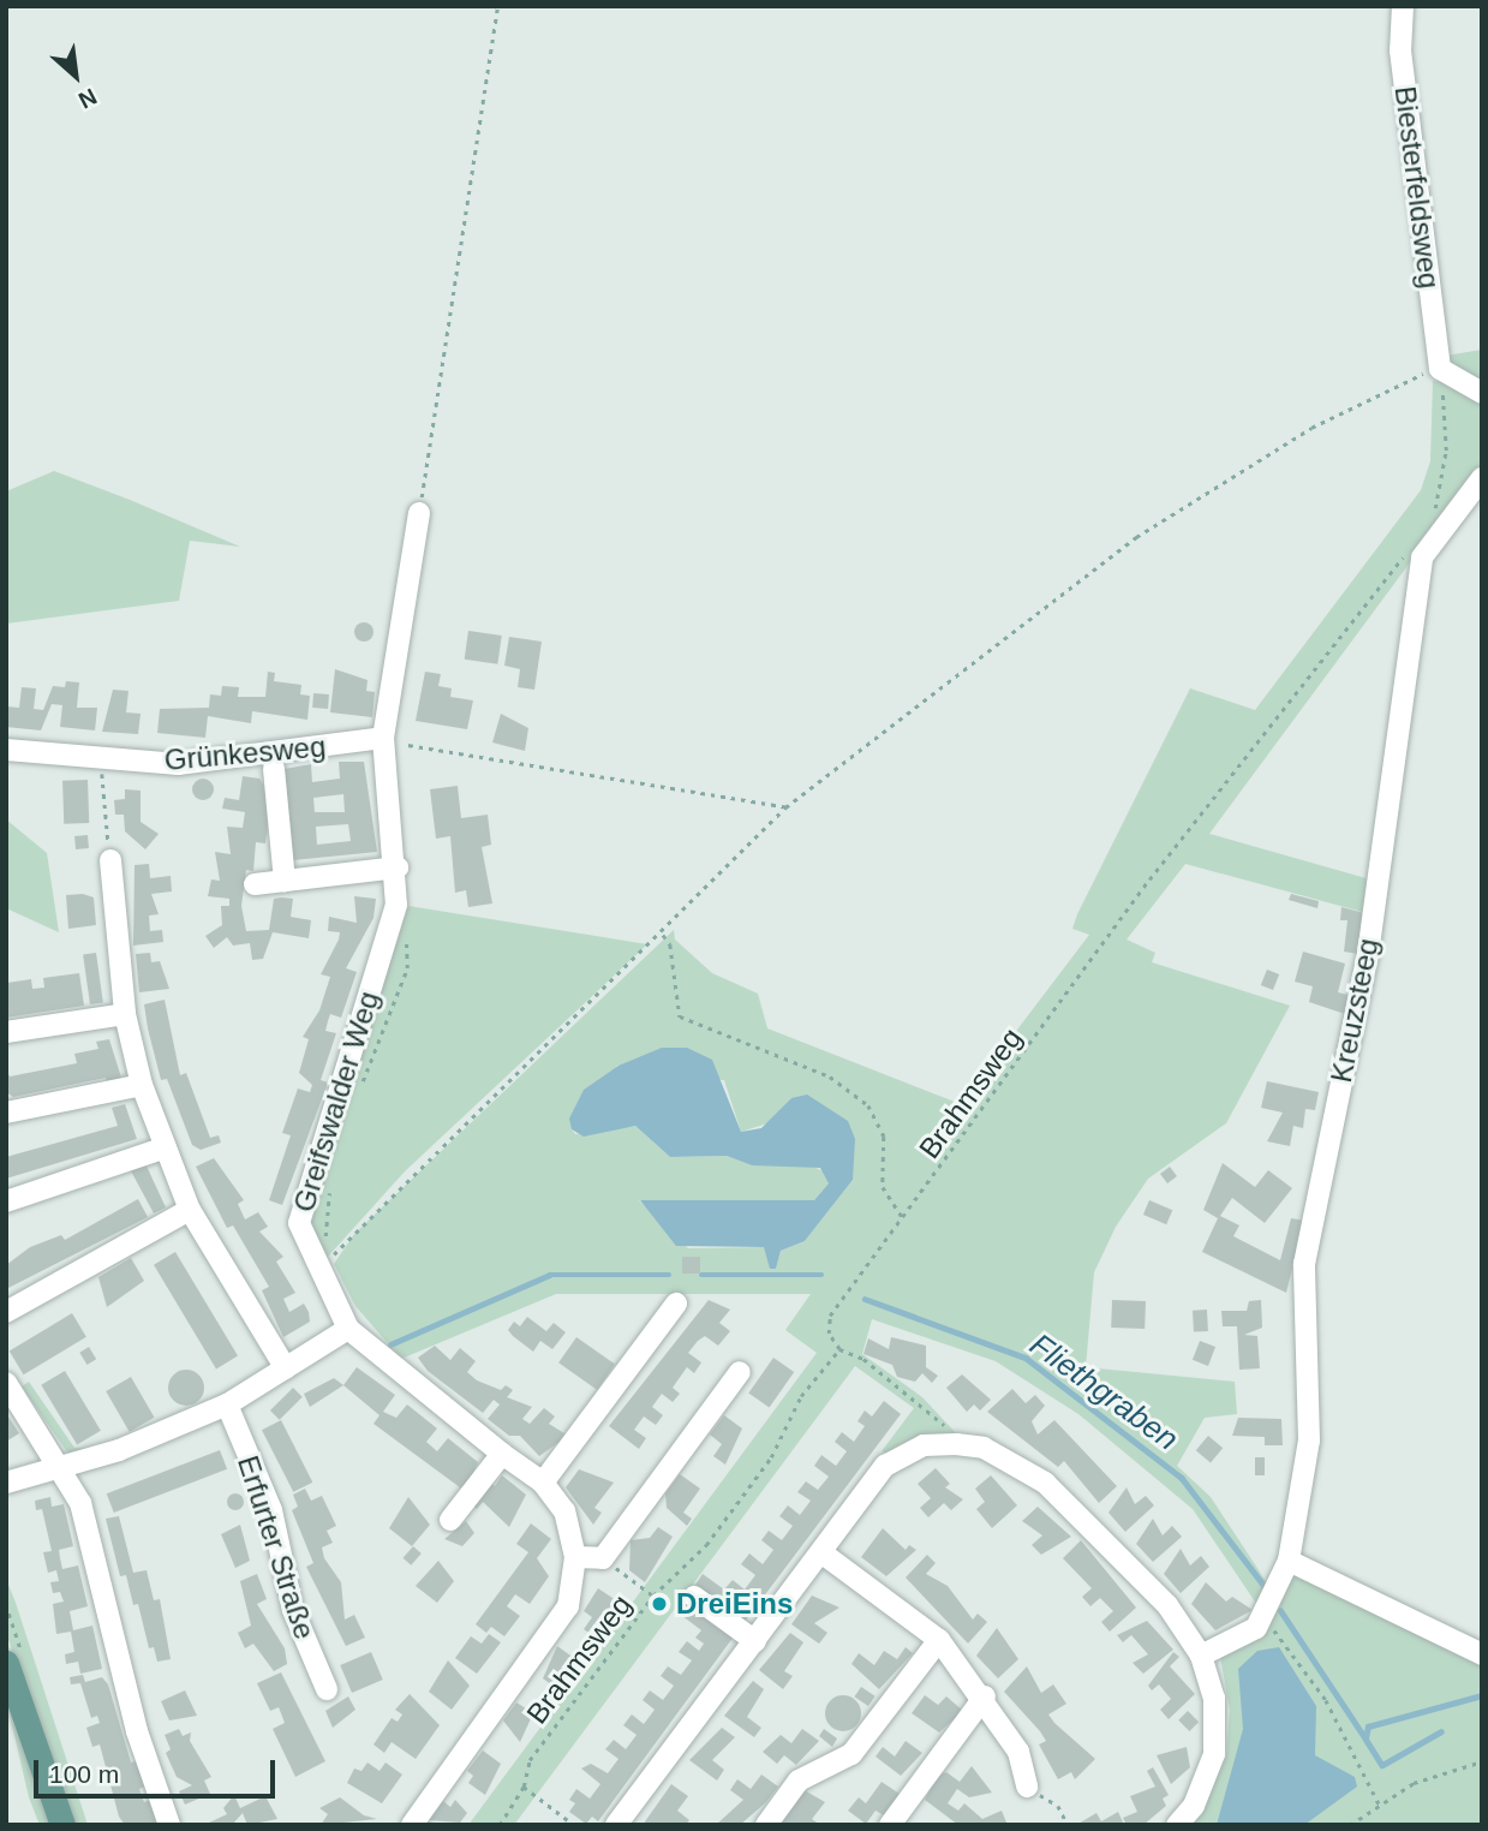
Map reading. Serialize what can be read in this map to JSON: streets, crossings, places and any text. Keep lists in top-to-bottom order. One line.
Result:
{"streets":{"street":["Biesterfeldsweg","Grünkesweg","Kreuzsteeg","Greifswalder Weg","Erfurter Straße"],"path":["Brahmsweg"]},"crossings":[["Grünkesweg","Greifswalder Weg"]],"water":["Fliethgraben"],"places":["DreiEins"],"scale_bar":"100 m","north":"bottom right"}
